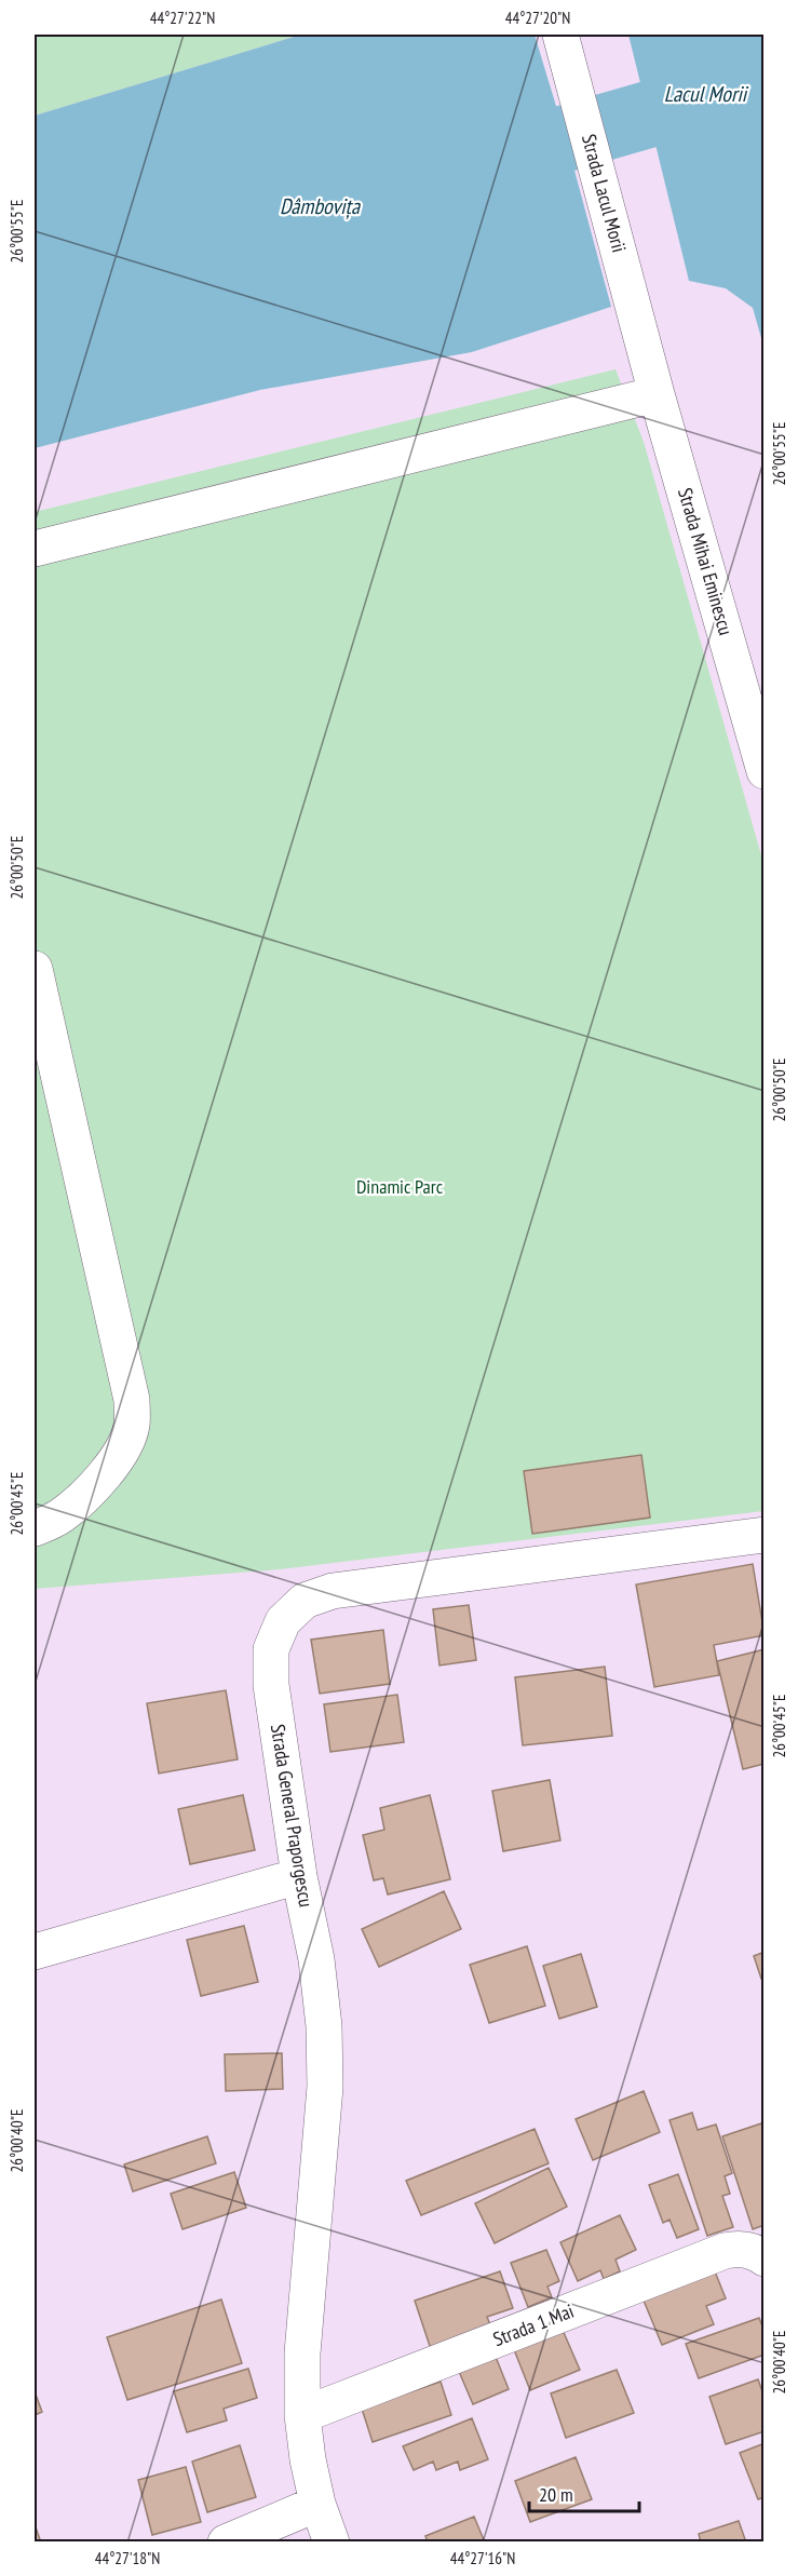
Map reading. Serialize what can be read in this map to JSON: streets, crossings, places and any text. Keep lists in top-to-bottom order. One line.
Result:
{"streets":{"street":["Strada Lacul Morii","Strada Mihai Eminescu","Strada General Praporgescu","Strada 1 Mai"]},"crossings":[["Strada Lacul Morii","Strada Mihai Eminescu"],["Strada General Praporgescu","Strada 1 Mai"]],"water":["Lacul Morii","Dâmbovița"],"parks":["Dinamic Parc"],"scale_bar":"20 m","coordinates":["44°27'22\"N","44°27'20\"N","26°00'55\"E","26°00'50\"E","26°00'45\"E","26°00'40\"E","44°27'18\"N","44°27'16\"N"]}
